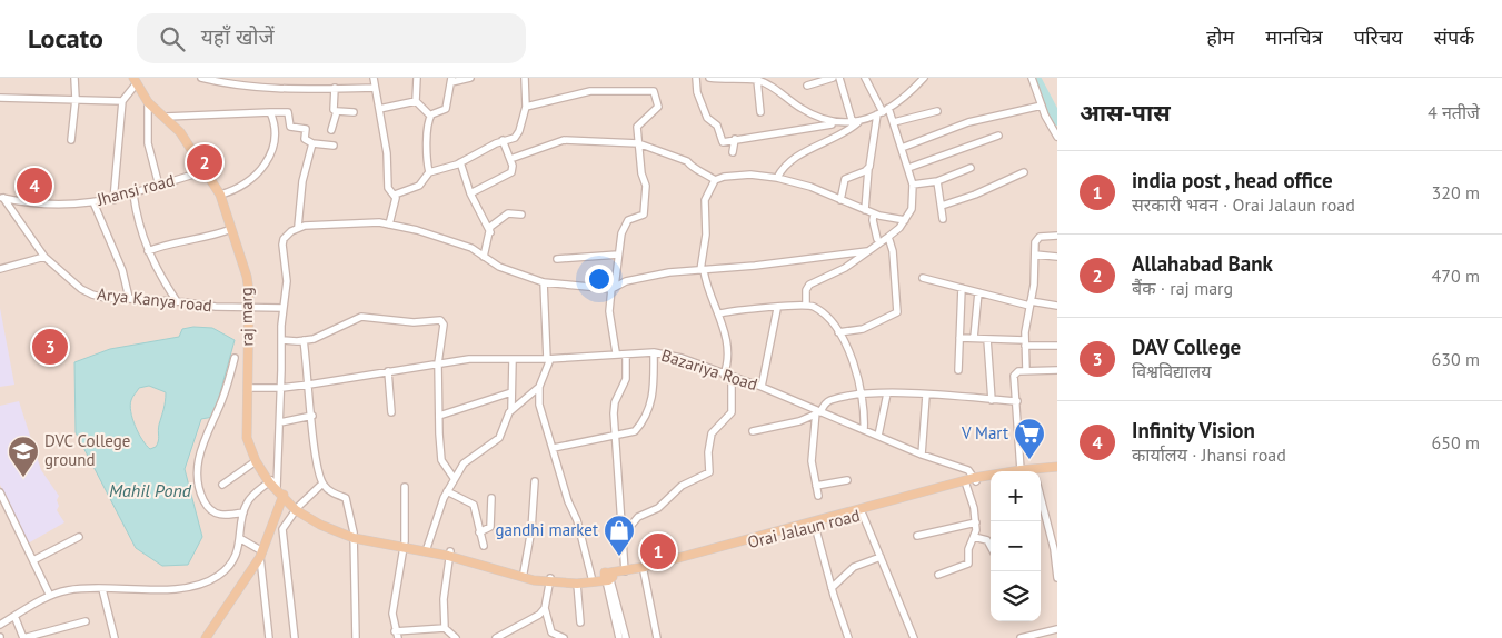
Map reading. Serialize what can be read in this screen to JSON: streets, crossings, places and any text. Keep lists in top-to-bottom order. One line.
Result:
{"streets":{"main road":["raj marg","Orai Jalaun road"],"street":["Jhansi road","Arya Kanya road","Bazariya Road"]},"crossings":[["Jhansi road","Arya Kanya road"],["Jhansi road","raj marg"],["Arya Kanya road","raj marg"],["raj marg","Bazariya Road"],["Bazariya Road","Orai Jalaun road"]],"water":["Mahil Pond"],"places":{"supermarket":["V Mart"],"school or university":["DVC College ground"],"shop":["gandhi market"]},"page":{"header":"Locato","search":"यहाँ खोजें","nav":["होम","मानचित्र","परिचय","संपर्क"],"heading":["आस-पास","4 नतीजे"],"pins":["2","4","3","1"],"list":[{"mark":"1","name":"india post , head office","note":"सरकारी भवन · Orai Jalaun road","value":"320 m"},{"mark":"2","name":"Allahabad Bank","note":"बैंक · raj marg","value":"470 m"},{"mark":"3","name":"DAV College","note":"विश्वविद्यालय","value":"630 m"},{"mark":"4","name":"Infinity Vision","note":"कार्यालय · Jhansi road","value":"650 m"}],"map_buttons":["+","−"]}}
